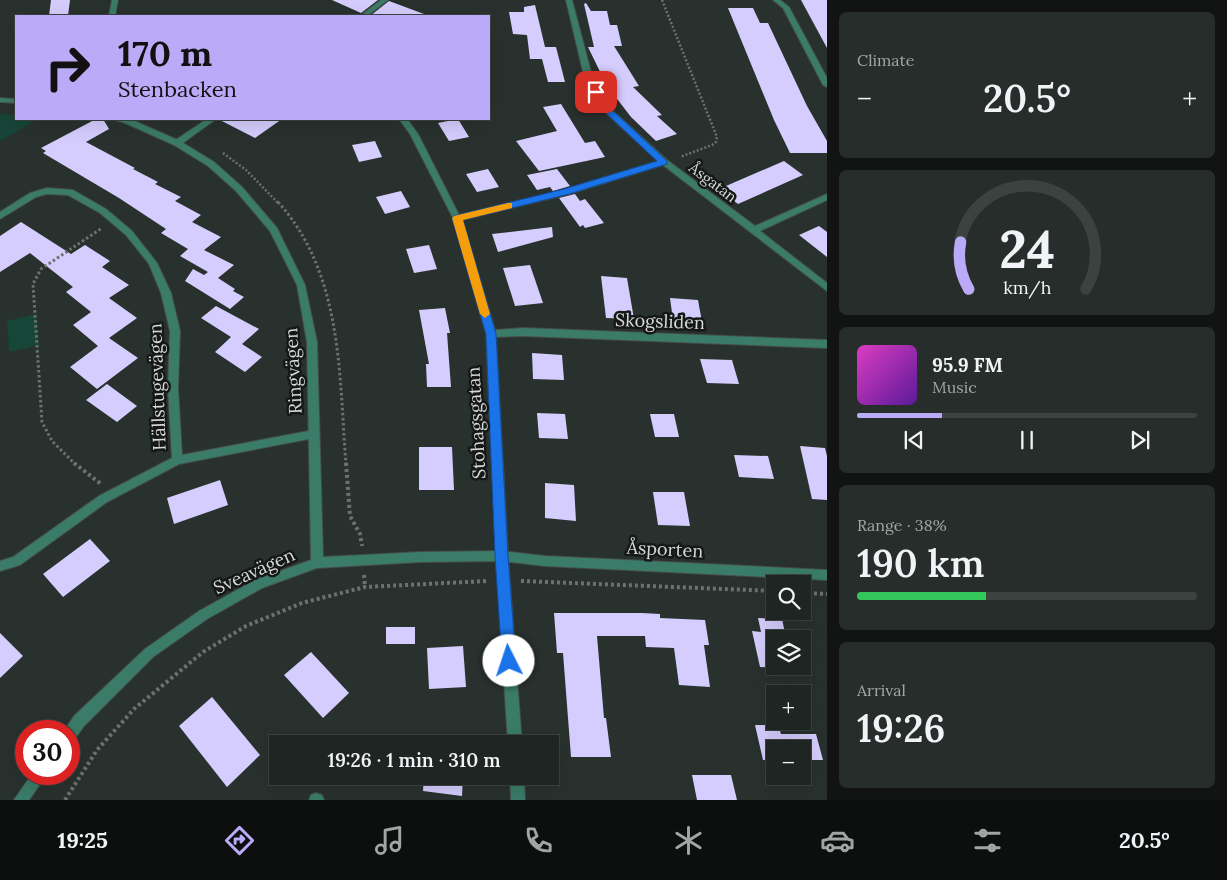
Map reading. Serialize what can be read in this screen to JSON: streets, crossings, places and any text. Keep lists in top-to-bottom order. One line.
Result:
{"streets":{"street":["Åsgatan","Skogsliden","Ringvägen","Hällstugevägen","Stohagsgatan","Åsporten","Sveavägen"]},"crossings":[["Skogsliden","Stohagsgatan"],["Ringvägen","Hällstugevägen"],["Ringvägen","Sveavägen"],["Stohagsgatan","Åsporten"],["Stohagsgatan","Sveavägen"],["Åsporten","Sveavägen"]],"page":{"tile":["Climate",["Range · 38%","190 km"],["Arrival","19:26"]],"turn":["170 m","Stenbacken"],"heat":["−","20.5°","+"],"song":["95.9 FM","Music"],"map_buttons":["+","−"],"limit":"30","trip":"19:26 · 1 min · 310 m","tabs":["19:25","20.5°"],"gauge":["24","km/h"]}}
